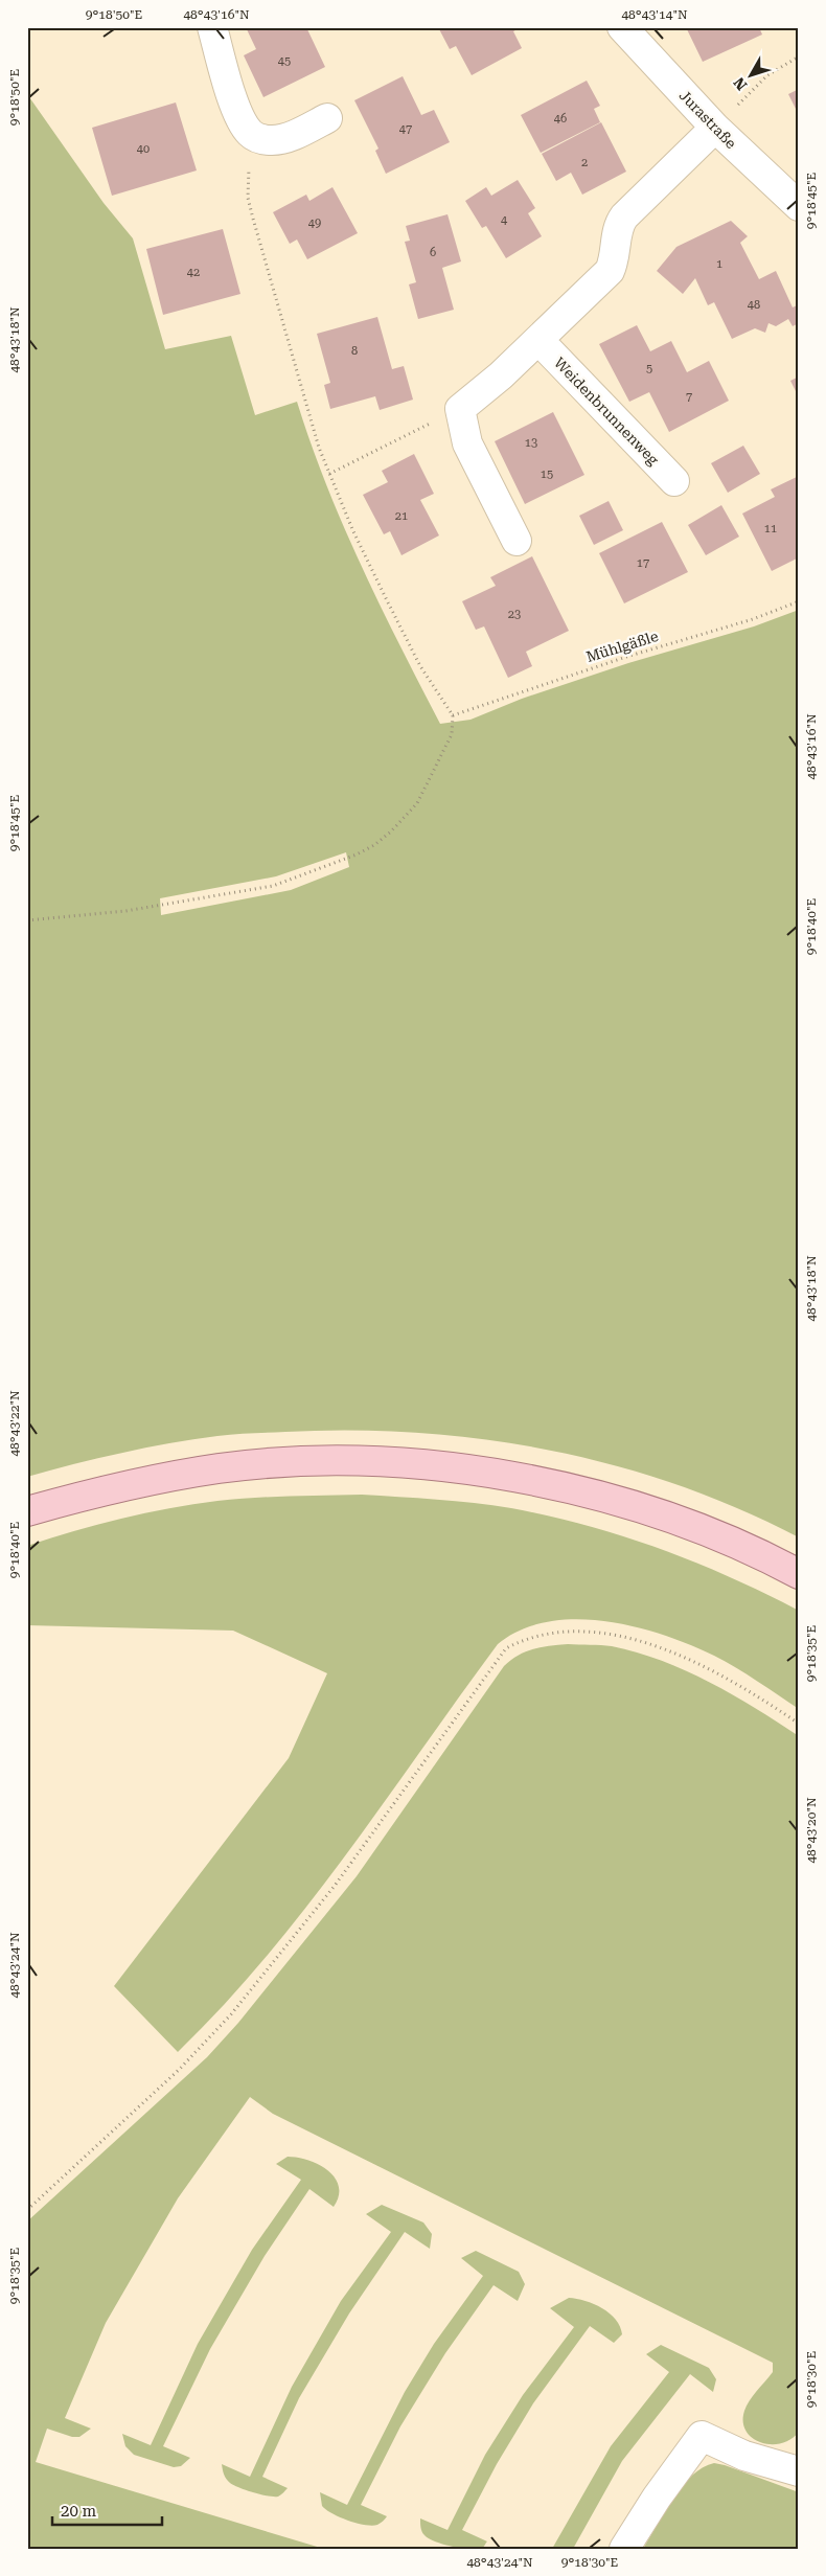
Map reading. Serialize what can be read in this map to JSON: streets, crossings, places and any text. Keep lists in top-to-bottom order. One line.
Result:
{"streets":{"street":["Jurastraße","Weidenbrunnenweg"],"path":["Mühlgäßle"]},"house_numbers":["45","46","47","40","2","4","49","6","1","42","48","8","5","7","13","15","21","11","17","23"],"scale_bar":"20 m","north":"bottom left","coordinates":["9°18'50\"E","48°43'16\"N","48°43'14\"N","9°18'45\"E","48°43'18\"N","9°18'40\"E","48°43'22\"N","9°18'35\"E","48°43'20\"N","48°43'24\"N","9°18'30\"E"]}
